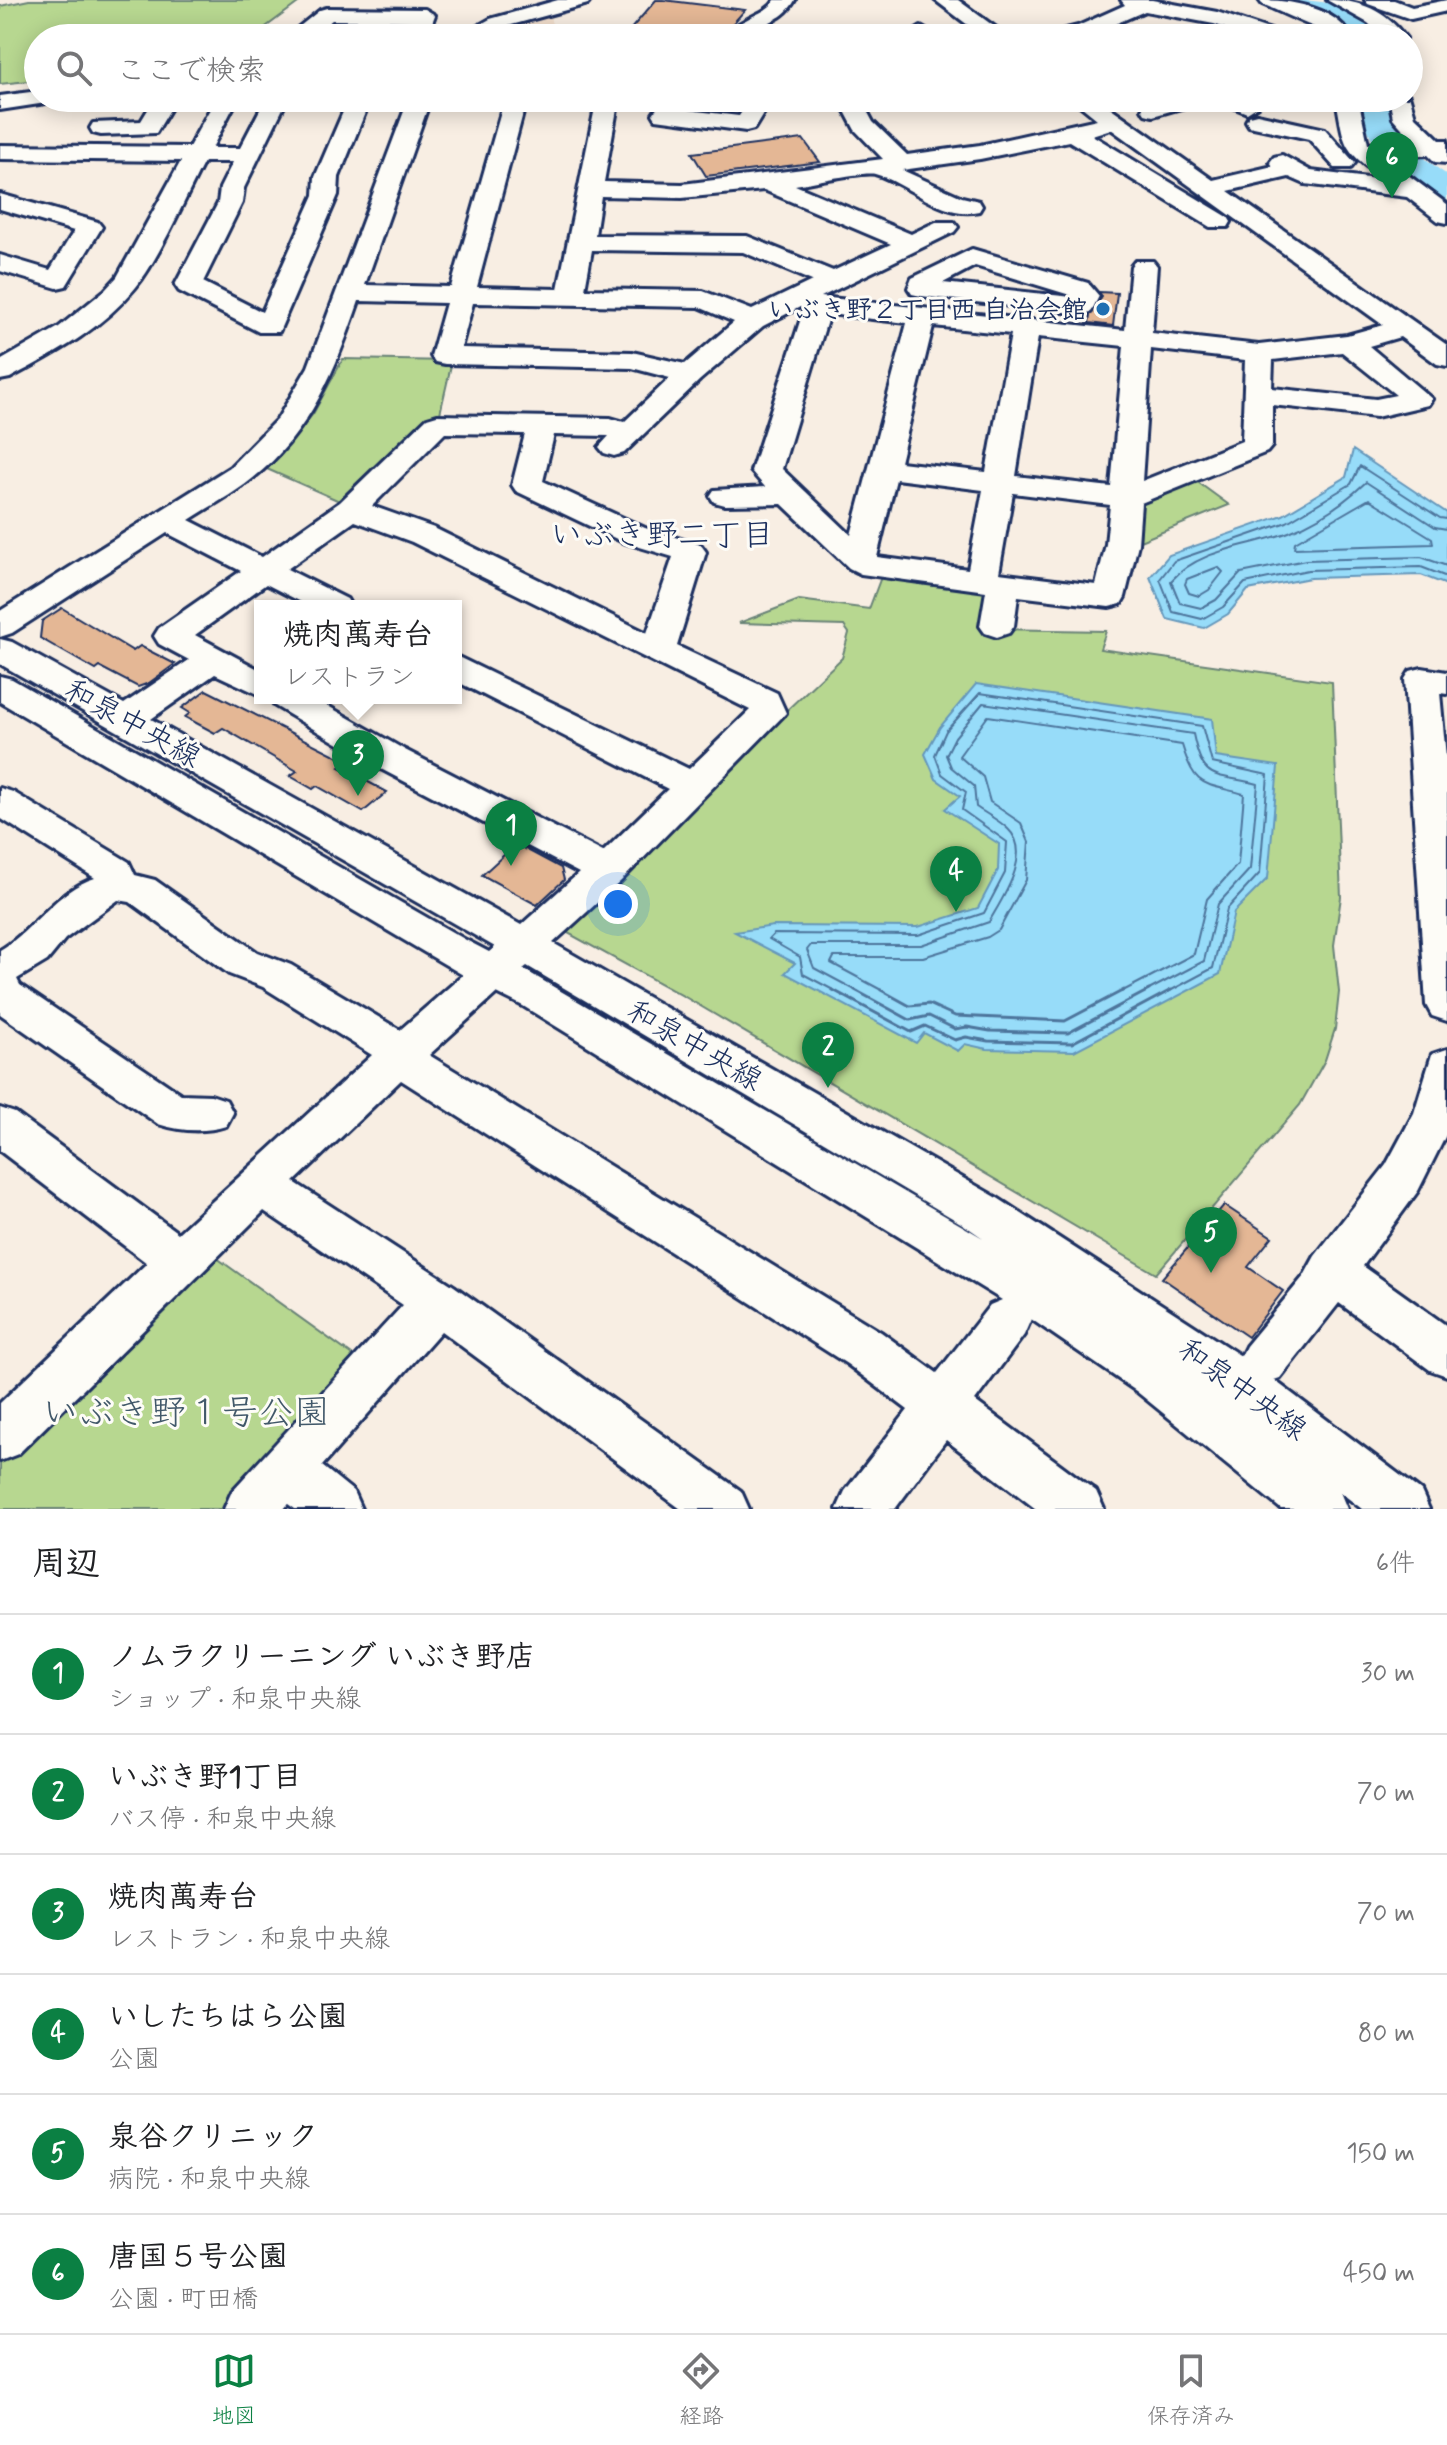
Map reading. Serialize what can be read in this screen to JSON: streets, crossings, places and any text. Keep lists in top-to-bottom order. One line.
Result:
{"streets":{"street":["和泉中央線"]},"districts":["いぶき野二丁目"],"parks":["いぶき野１号公園"],"places":["いぶき野２丁目西 自治会館"],"page":{"search":"ここで検索","pins":["6","3","1","4","2","5"],"popup":["焼肉萬寿台","レストラン"],"heading":["周辺","6件"],"list":[{"mark":"1","name":"ノムラクリーニング いぶき野店","note":"ショップ · 和泉中央線","value":"30 m"},{"mark":"2","name":"いぶき野1丁目","note":"バス停 · 和泉中央線","value":"70 m"},{"mark":"3","name":"焼肉萬寿台","note":"レストラン · 和泉中央線","value":"70 m"},{"mark":"4","name":"いしたちはら公園","note":"公園","value":"80 m"},{"mark":"5","name":"泉谷クリニック","note":"病院 · 和泉中央線","value":"150 m"},{"mark":"6","name":"唐国５号公園","note":"公園 · 町田橋","value":"450 m"}],"nav":["地図","経路","保存済み"]}}
